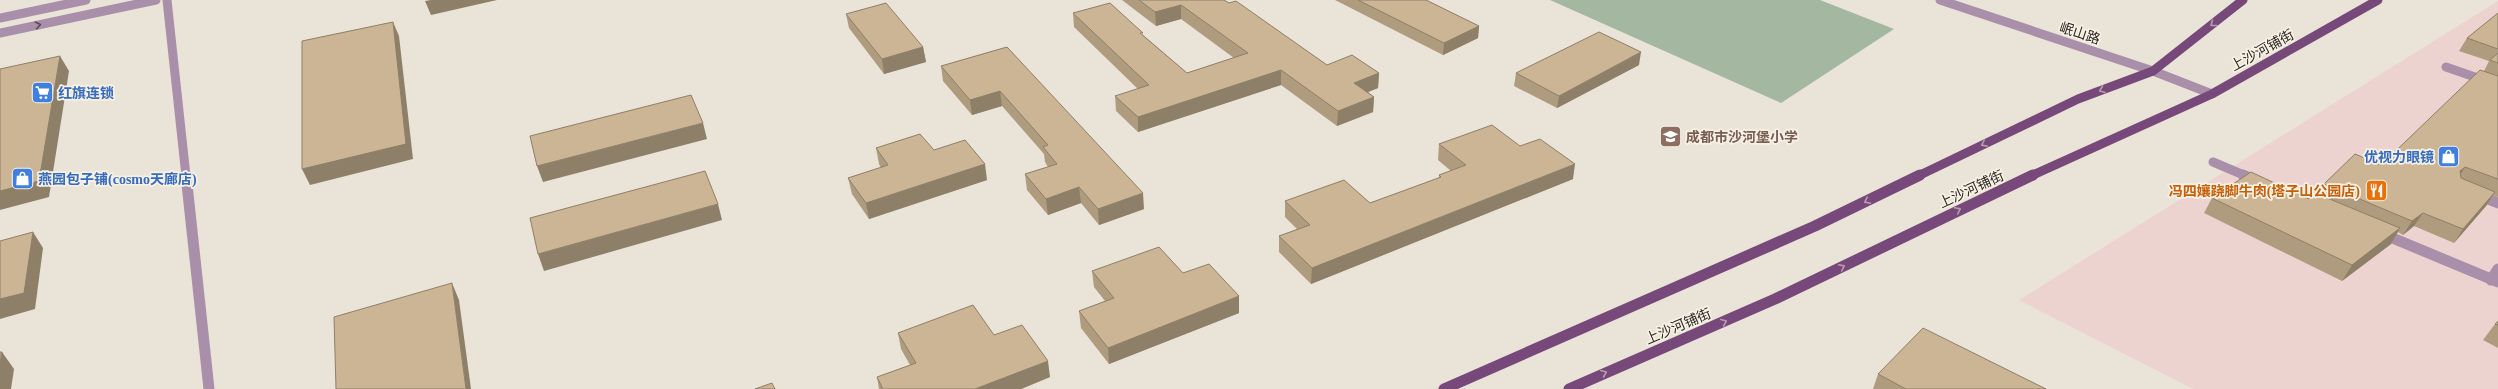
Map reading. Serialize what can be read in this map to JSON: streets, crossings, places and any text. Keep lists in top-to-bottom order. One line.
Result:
{"streets":{"main road":["上沙河铺街"],"street":["岷山路"]},"crossings":[["岷山路","上沙河铺街"]],"places":{"supermarket":["红旗连锁"],"school or university":["成都市沙河堡小学"],"shop":["优视力眼镜","燕园包子铺(cosmo天廊店)"],"restaurant":["冯四孃跷脚牛肉(塔子山公园店)"]}}
